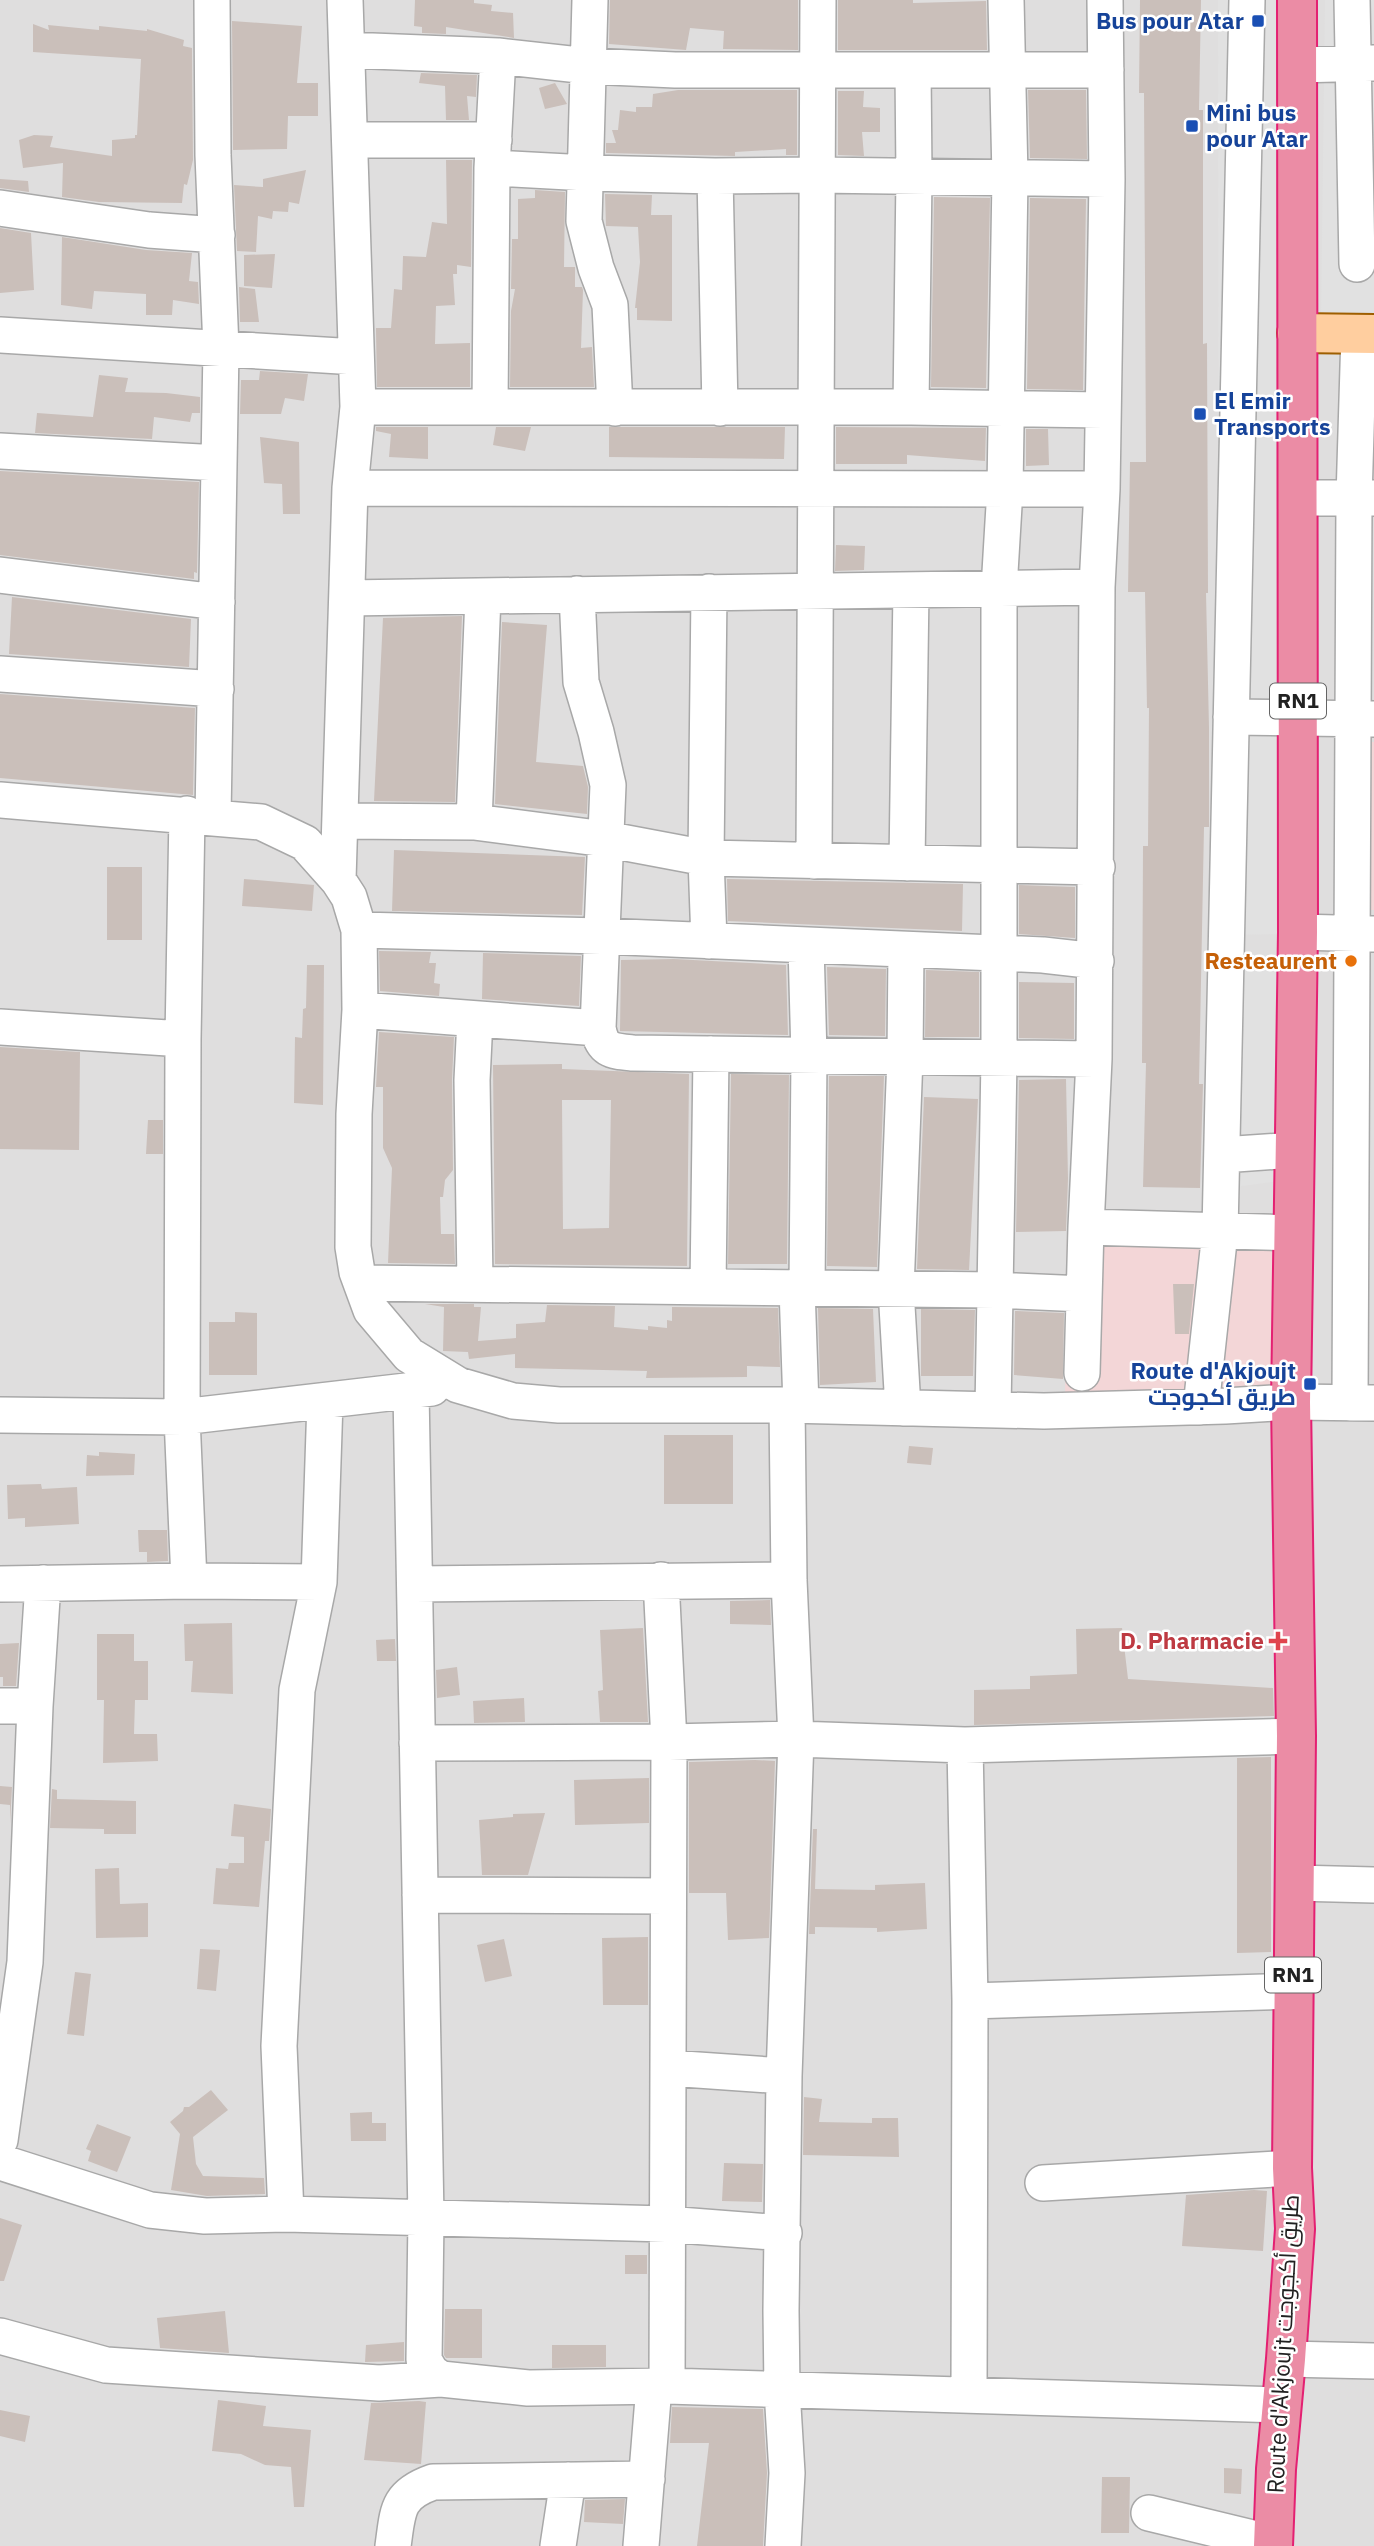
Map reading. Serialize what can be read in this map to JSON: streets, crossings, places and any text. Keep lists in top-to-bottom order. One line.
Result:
{"streets":{"highway":["RN1","Route d'Akjoujt طريق أكجوجت"]},"places":{"transit":["Bus pour Atar","Mini bus pour Atar","El Emir Transports","Route d'Akjoujt طريق أكجوجت"],"other":["Resteaurent"],"health":["D. Pharmacie"]}}
